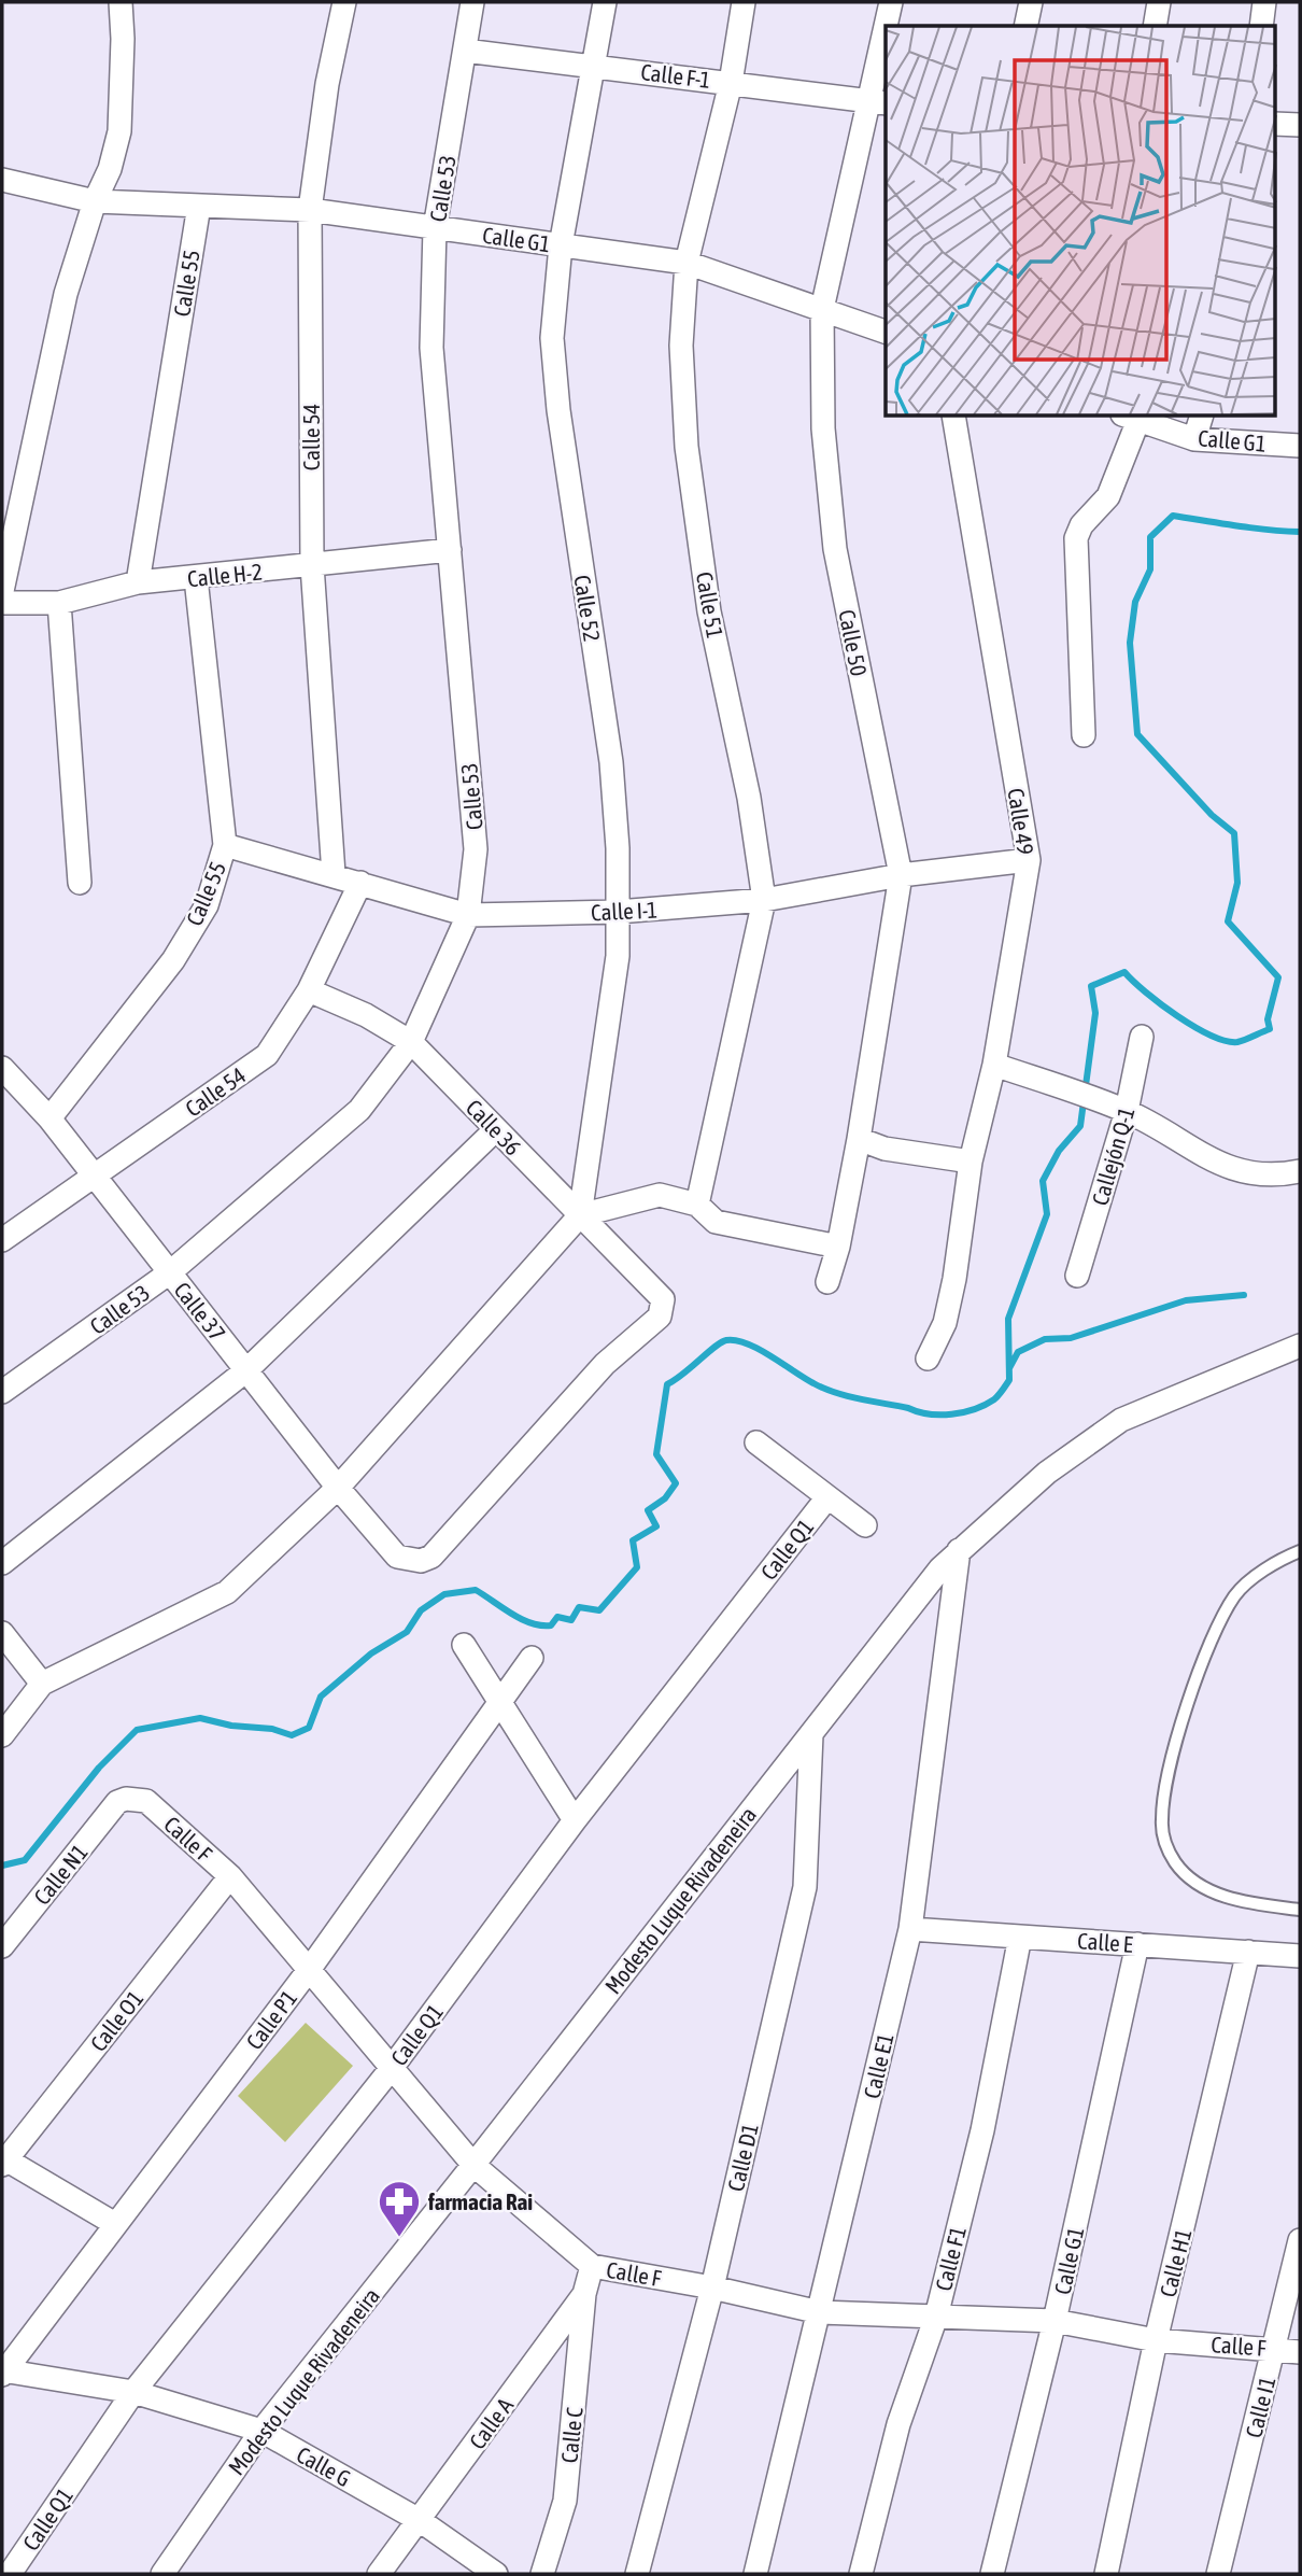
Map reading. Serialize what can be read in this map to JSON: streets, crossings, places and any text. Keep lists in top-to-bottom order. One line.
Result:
{"streets":{"street":["Calle F-1","Calle 53","Calle G1","Calle 55","Calle 54","Calle H-2","Calle 51","Calle 52","Calle 50","Calle 49","Calle I-1","Calle 36","Callejón Q-1","Calle 37","Calle Q1","Calle F","Calle N1","Modesto Luque Rivadeneira","Calle E","Calle P1","Calle O1","Calle E1","Calle D1","Calle F1","Calle H1","Calle I1","Calle A","Calle C","Calle G"]},"crossings":[["Calle F-1","Calle 53"],["Calle F-1","Calle 51"],["Calle F-1","Calle 52"],["Calle F-1","Calle 50"],["Calle 53","Calle G1"],["Calle 53","Calle H-2"],["Calle 53","Calle I-1"],["Calle 53","Calle 36"],["Calle 53","Calle 37"],["Calle G1","Calle 55"],["Calle G1","Calle 54"],["Calle G1","Calle 51"],["Calle G1","Calle 52"],["Calle G1","Calle 50"],["Calle G1","Calle F"],["Calle G1","Calle E"],["Calle 55","Calle H-2"],["Calle 55","Calle I-1"],["Calle 55","Calle 37"],["Calle 54","Calle H-2"],["Calle 54","Calle I-1"],["Calle 54","Calle 36"],["Calle 54","Calle 37"],["Calle 51","Calle I-1"],["Calle 52","Calle I-1"],["Calle 52","Calle 36"],["Calle 50","Calle I-1"],["Calle 49","Calle I-1"],["Calle 36","Calle 37"],["Calle Q1","Calle F"],["Calle Q1","Calle G"],["Calle F","Calle N1"],["Calle F","Modesto Luque Rivadeneira"],["Calle F","Calle P1"],["Calle F","Calle O1"],["Calle F","Calle E1"],["Calle F","Calle D1"],["Calle F","Calle F1"],["Calle F","Calle H1"],["Calle F","Calle I1"],["Calle F","Calle A"],["Modesto Luque Rivadeneira","Calle E1"],["Modesto Luque Rivadeneira","Calle D1"],["Modesto Luque Rivadeneira","Calle G"],["Calle E","Calle E1"],["Calle E","Calle F1"],["Calle E","Calle H1"],["Calle P1","Calle G"],["Calle A","Calle C"],["Calle A","Calle G"]],"places":{"pharmacy":["farmacia Rai"]}}
